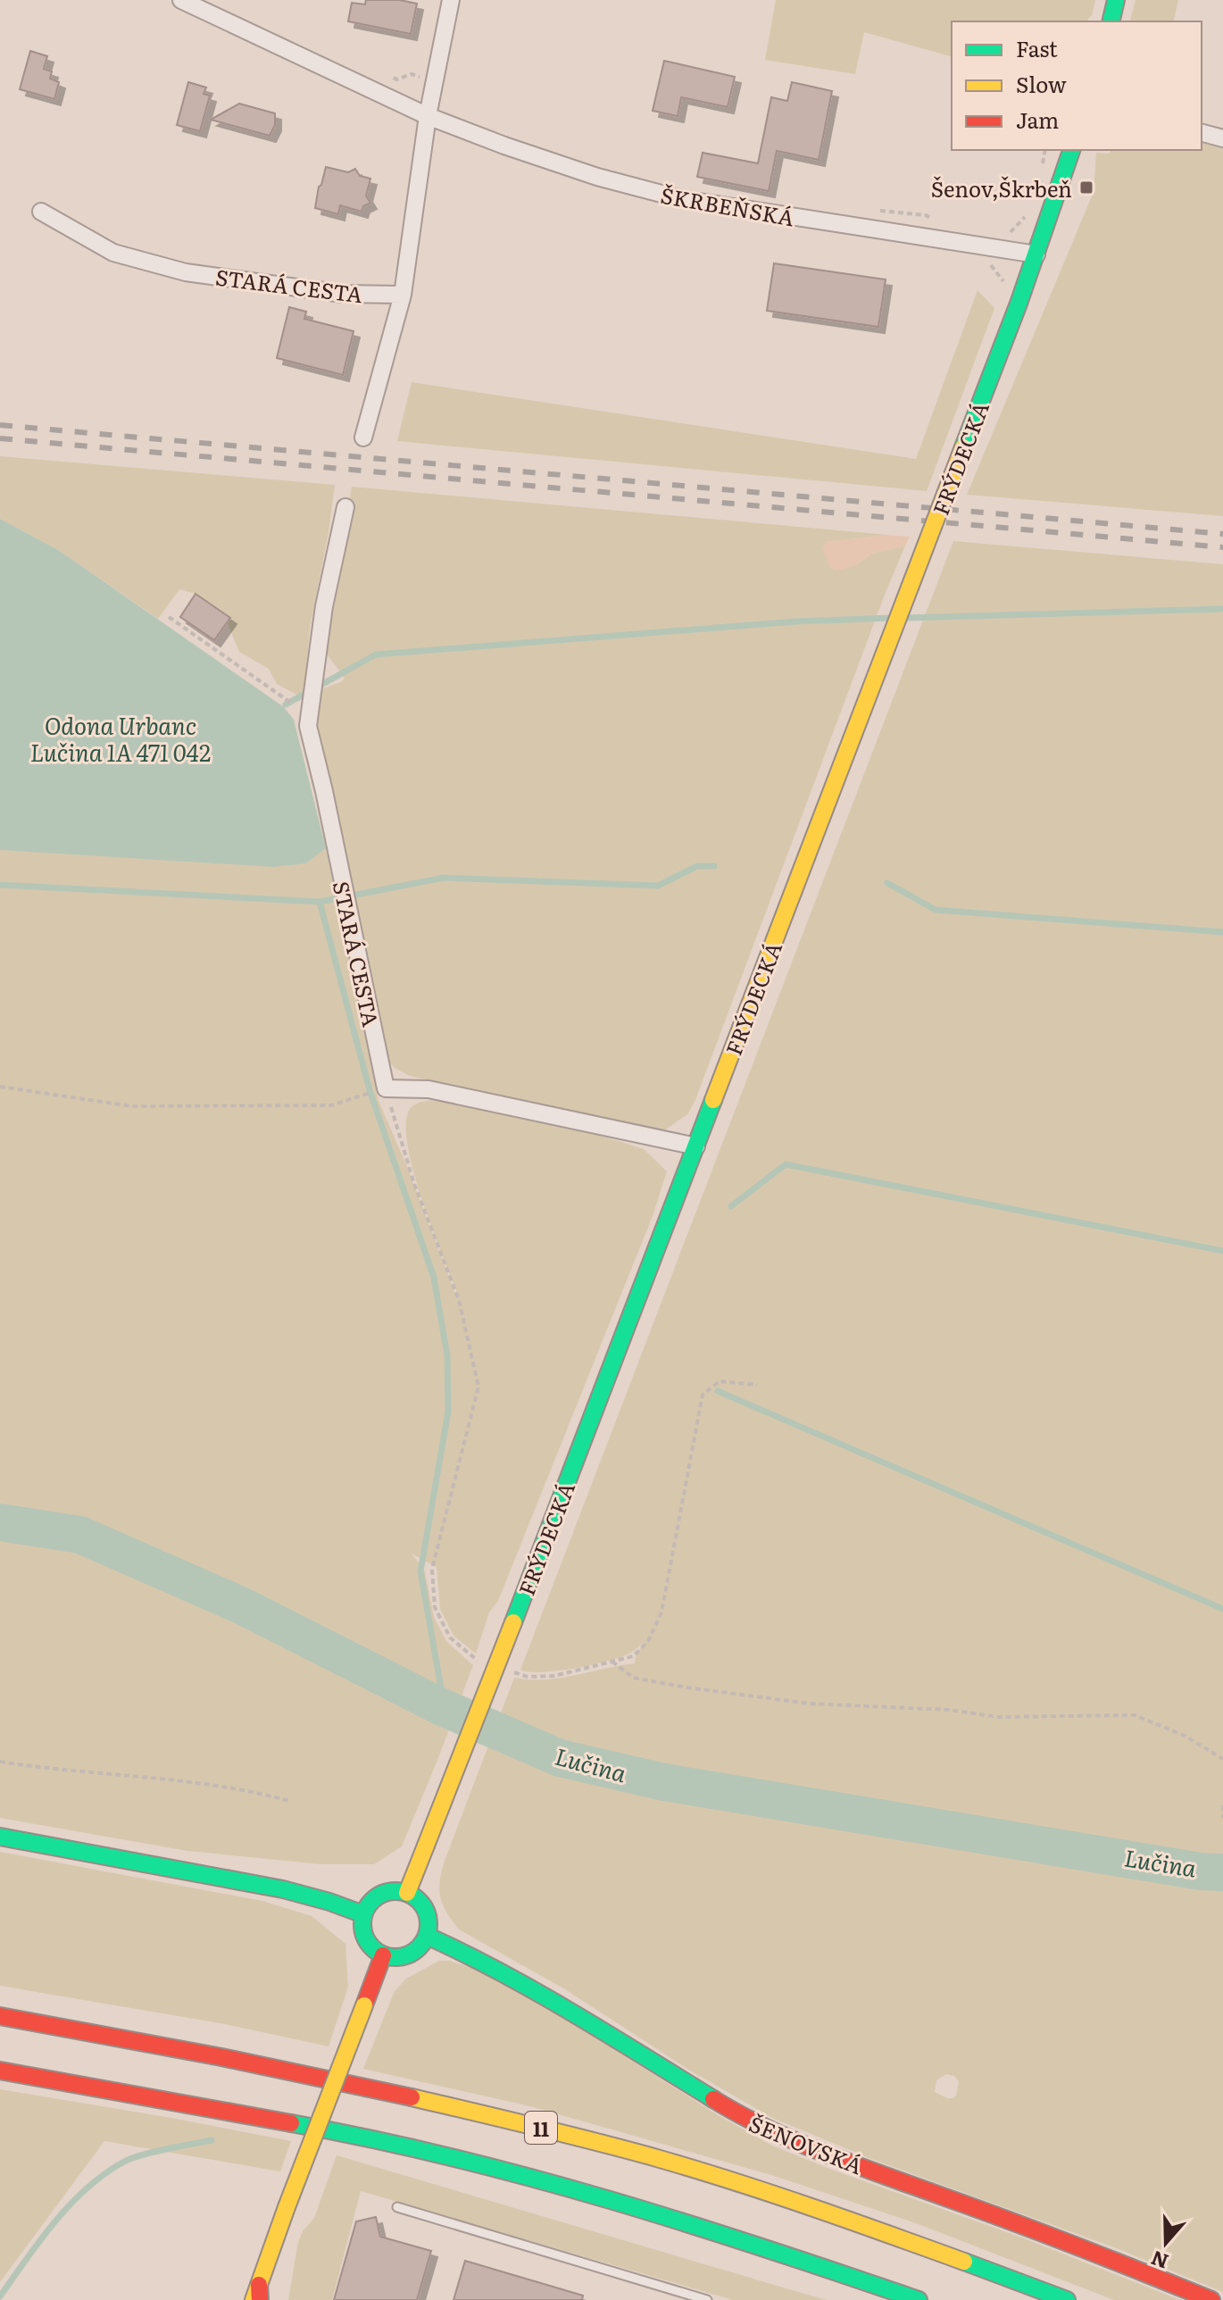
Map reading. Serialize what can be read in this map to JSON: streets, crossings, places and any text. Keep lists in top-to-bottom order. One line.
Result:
{"streets":{"main road":["FRÝDECKÁ","11","ŠENOVSKÁ"],"street":["ŠKRBEŇSKÁ","STARÁ CESTA"]},"crossings":[["ŠKRBEŇSKÁ","FRÝDECKÁ"],["FRÝDECKÁ","ŠENOVSKÁ"]],"water":["Odona Urbanc Lučina 1A 471 042","Lučina"],"places":{"transit":["Šenov,Škrbeň"]},"legend":["Fast","Slow","Jam"],"north":"bottom"}
